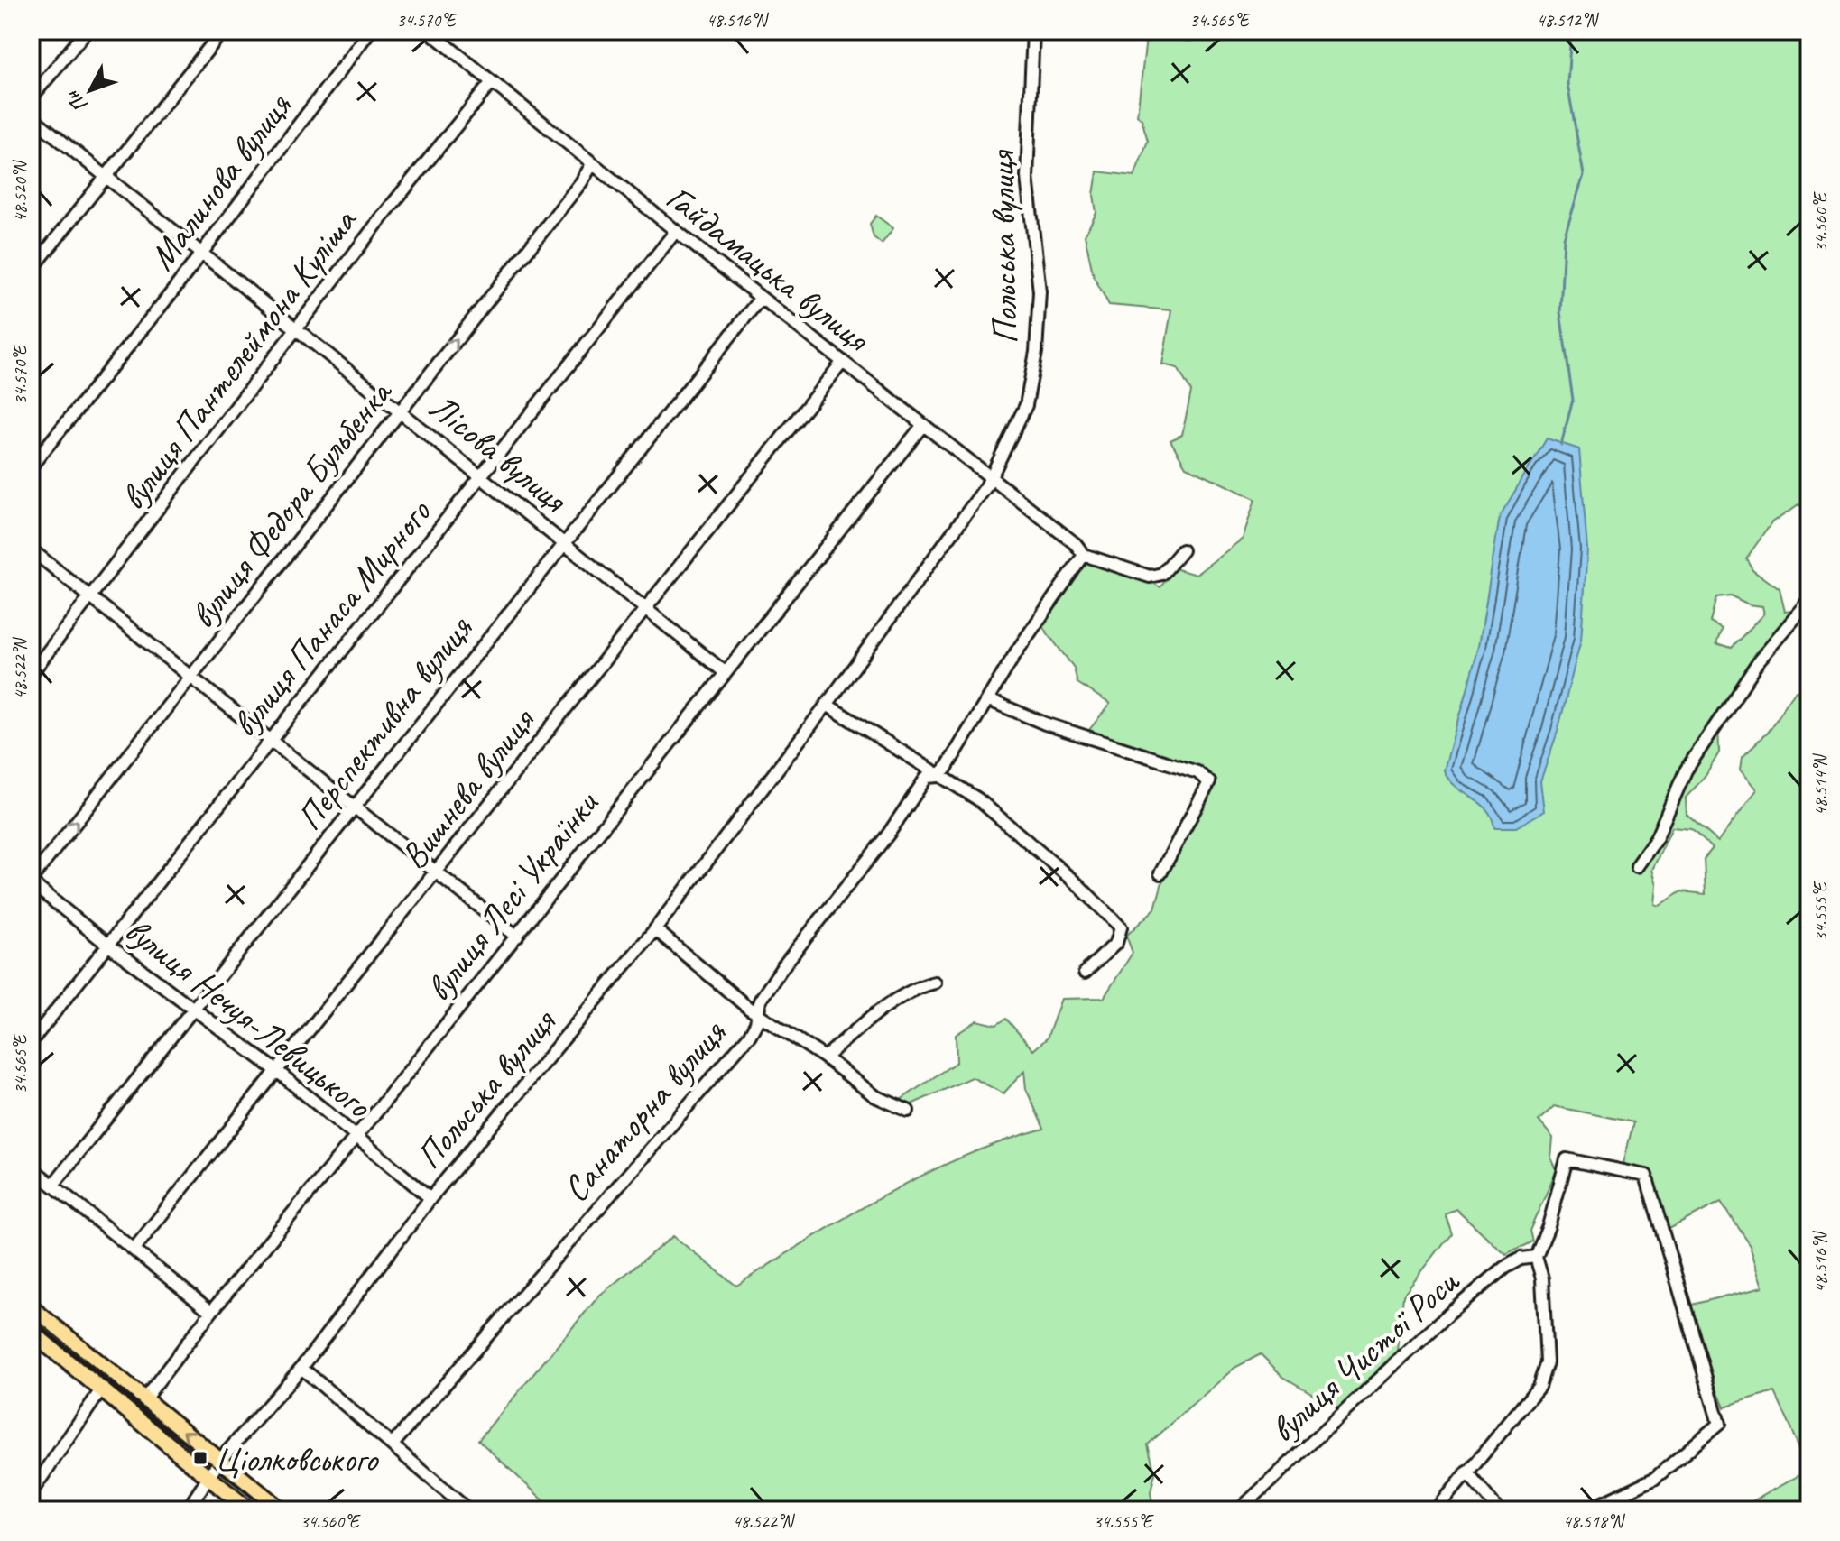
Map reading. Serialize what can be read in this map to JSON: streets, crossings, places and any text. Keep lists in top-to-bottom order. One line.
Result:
{"streets":{"street":["Малинова вулиця","Польська вулиця","Гайдамацька вулиця","вулиця Пантелеймона Куліша","Лісова вулиця","вулиця Федора Бульбенка","вулиця Панаса Мирного","Перспективна вулиця","Вишнева вулиця","вулиця Лесі Українки","вулиця Нечуя-Левицького","Санаторна вулиця","вулиця Чистої Роси"]},"crossings":[["Малинова вулиця","Лісова вулиця"],["Польська вулиця","Гайдамацька вулиця"],["Польська вулиця","вулиця Нечуя-Левицького"],["Гайдамацька вулиця","вулиця Пантелеймона Куліша"],["Гайдамацька вулиця","вулиця Федора Бульбенка"],["Гайдамацька вулиця","вулиця Панаса Мирного"],["Гайдамацька вулиця","Перспективна вулиця"],["Гайдамацька вулиця","Вишнева вулиця"],["Гайдамацька вулиця","вулиця Лесі Українки"],["Гайдамацька вулиця","Санаторна вулиця"],["вулиця Пантелеймона Куліша","Лісова вулиця"],["Лісова вулиця","вулиця Федора Бульбенка"],["Лісова вулиця","вулиця Панаса Мирного"],["Лісова вулиця","Перспективна вулиця"],["Лісова вулиця","Вишнева вулиця"],["Лісова вулиця","вулиця Лесі Українки"],["вулиця Федора Бульбенка","вулиця Нечуя-Левицького"],["вулиця Панаса Мирного","вулиця Нечуя-Левицького"],["Перспективна вулиця","вулиця Нечуя-Левицького"],["Вишнева вулиця","вулиця Нечуя-Левицького"],["вулиця Лесі Українки","вулиця Нечуя-Левицького"]],"one_way":["вулиця Федора Бульбенка"],"places":{"transit":["Ціолковського"]},"north":"bottom left","coordinates":["34.570°E","48.516°N","34.565°E","48.512°N","48.520°N","34.560°E","48.522°N","48.514°N","34.555°E","48.518°N"]}
